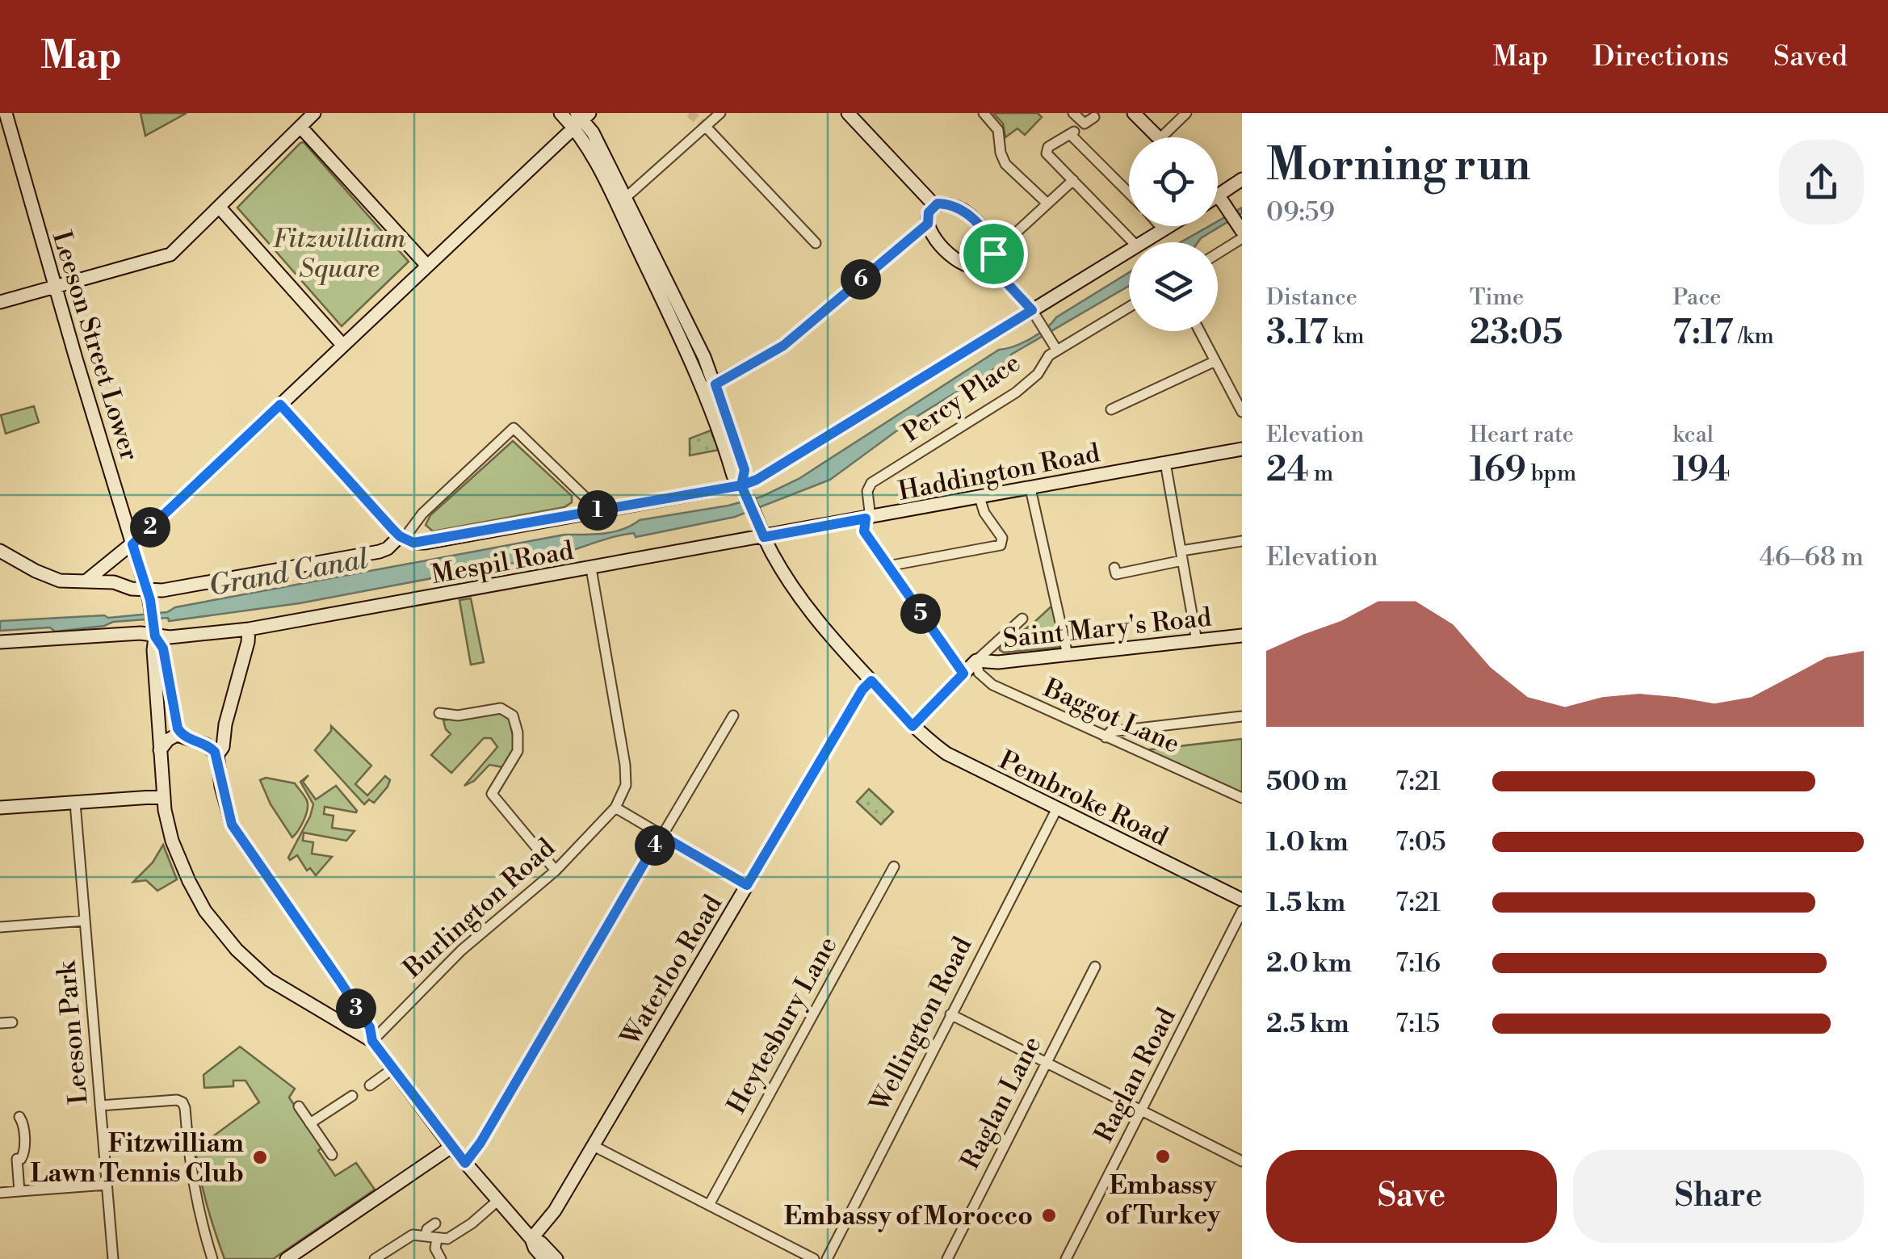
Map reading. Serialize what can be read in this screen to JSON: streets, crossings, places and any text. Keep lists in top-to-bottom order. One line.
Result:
{"streets":{"main road":["Leeson Street Lower","Haddington Road","Mespil Road","Saint Mary's Road","Pembroke Road","Waterloo Road"],"street":["Percy Place","Baggot Lane","Burlington Road","Wellington Road","Heytesbury Lane","Leeson Park","Raglan Road","Raglan Lane"]},"crossings":[["Leeson Street Lower","Mespil Road"],["Percy Place","Haddington Road"],["Haddington Road","Mespil Road"],["Haddington Road","Pembroke Road"],["Mespil Road","Pembroke Road"],["Mespil Road","Burlington Road"],["Saint Mary's Road","Baggot Lane"],["Pembroke Road","Waterloo Road"],["Pembroke Road","Wellington Road"]],"water":["Grand Canal"],"parks":["Fitzwilliam Square"],"places":["Embassy of Turkey","Fitzwilliam Lawn Tennis Club","Embassy of Morocco"],"page":{"header":"Map","nav":["Map","Directions","Saved"],"heading":["Morning run","09:59"],"stats":[["Distance","3.17 km"],["Time","23:05"],["Pace","7:17 /km"],["Elevation","24 m"],["Heart rate","169 bpm"],["kcal","194"]],"pins":["6","1","2","5","4","3"],"chart":["Elevation","46–68 m"],"list":[{"name":"500 m","note":"7:21"},{"name":"1.0 km","note":"7:05"},{"name":"1.5 km","note":"7:21"},{"name":"2.0 km","note":"7:16"},{"name":"2.5 km","note":"7:15"}],"buttons":["Save","Share"]}}
